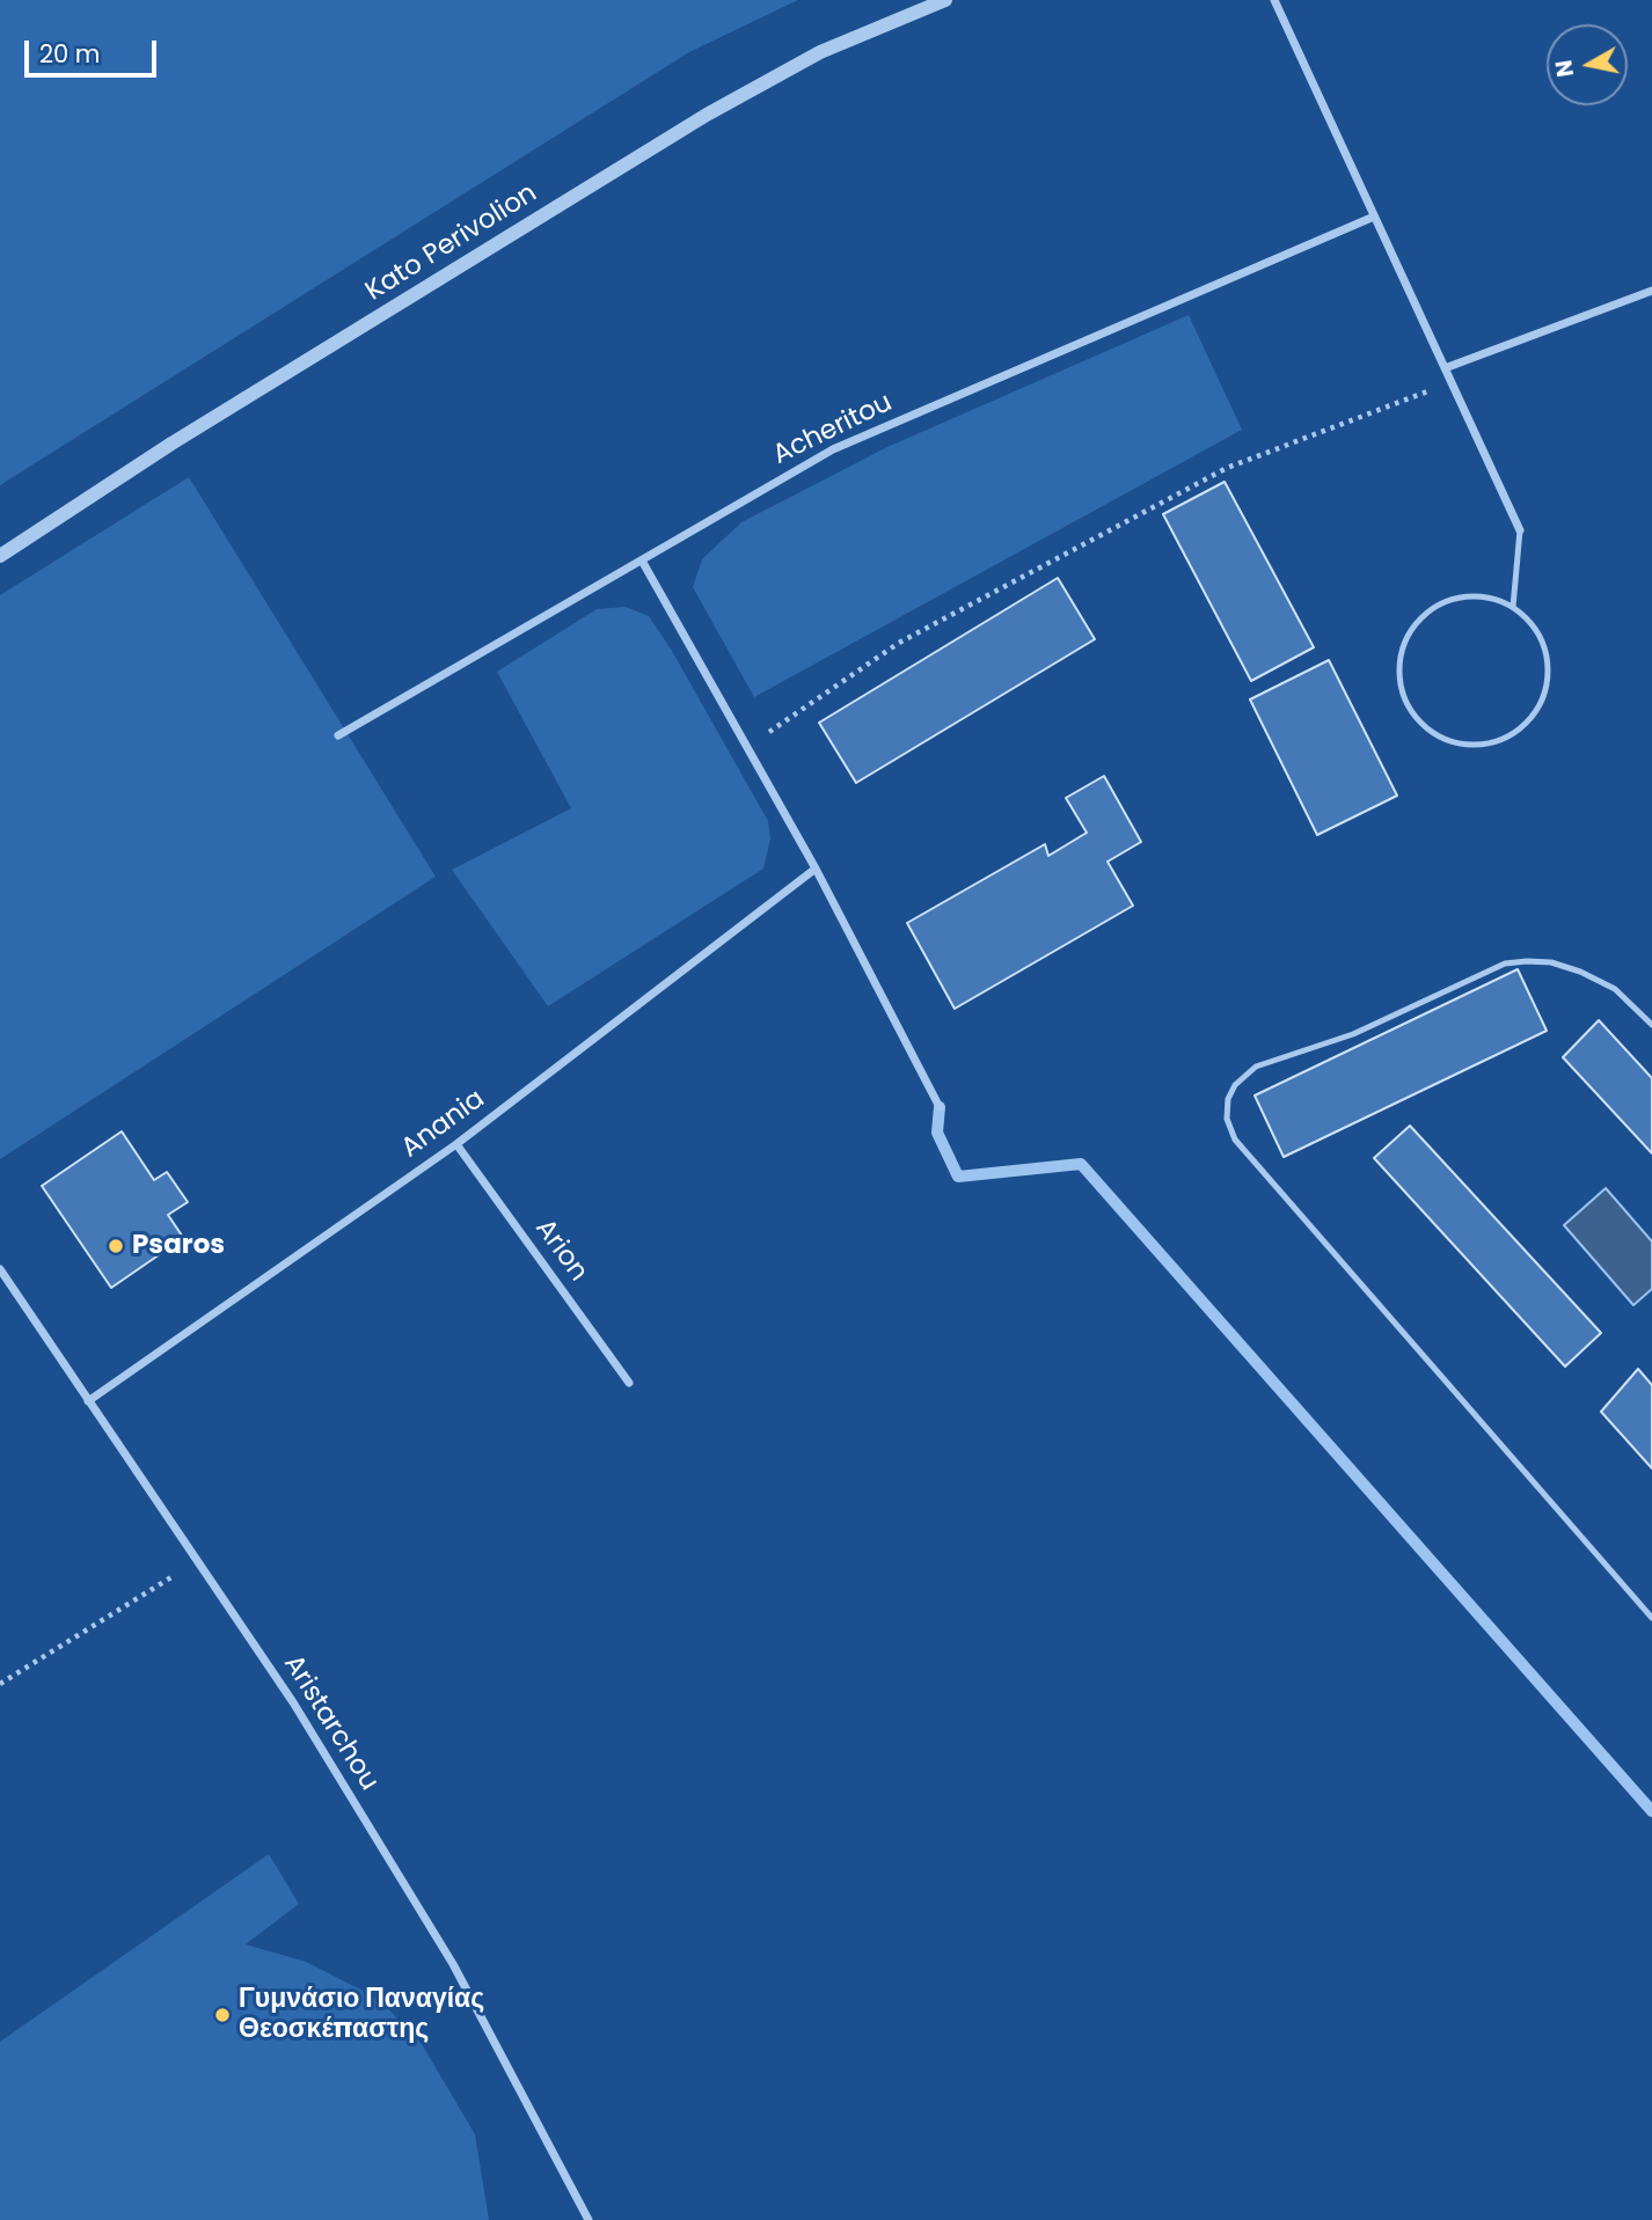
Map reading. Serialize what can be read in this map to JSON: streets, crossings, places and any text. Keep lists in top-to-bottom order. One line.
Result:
{"streets":{"street":["Kato Perivolion","Acheritou","Anania","Arion","Aristarchou"]},"crossings":[["Anania","Arion"],["Anania","Aristarchou"]],"places":["Psaros","Γυμνάσιο Παναγίας Θεοσκέπαστης"],"scale_bar":"20 m","north":"left"}
